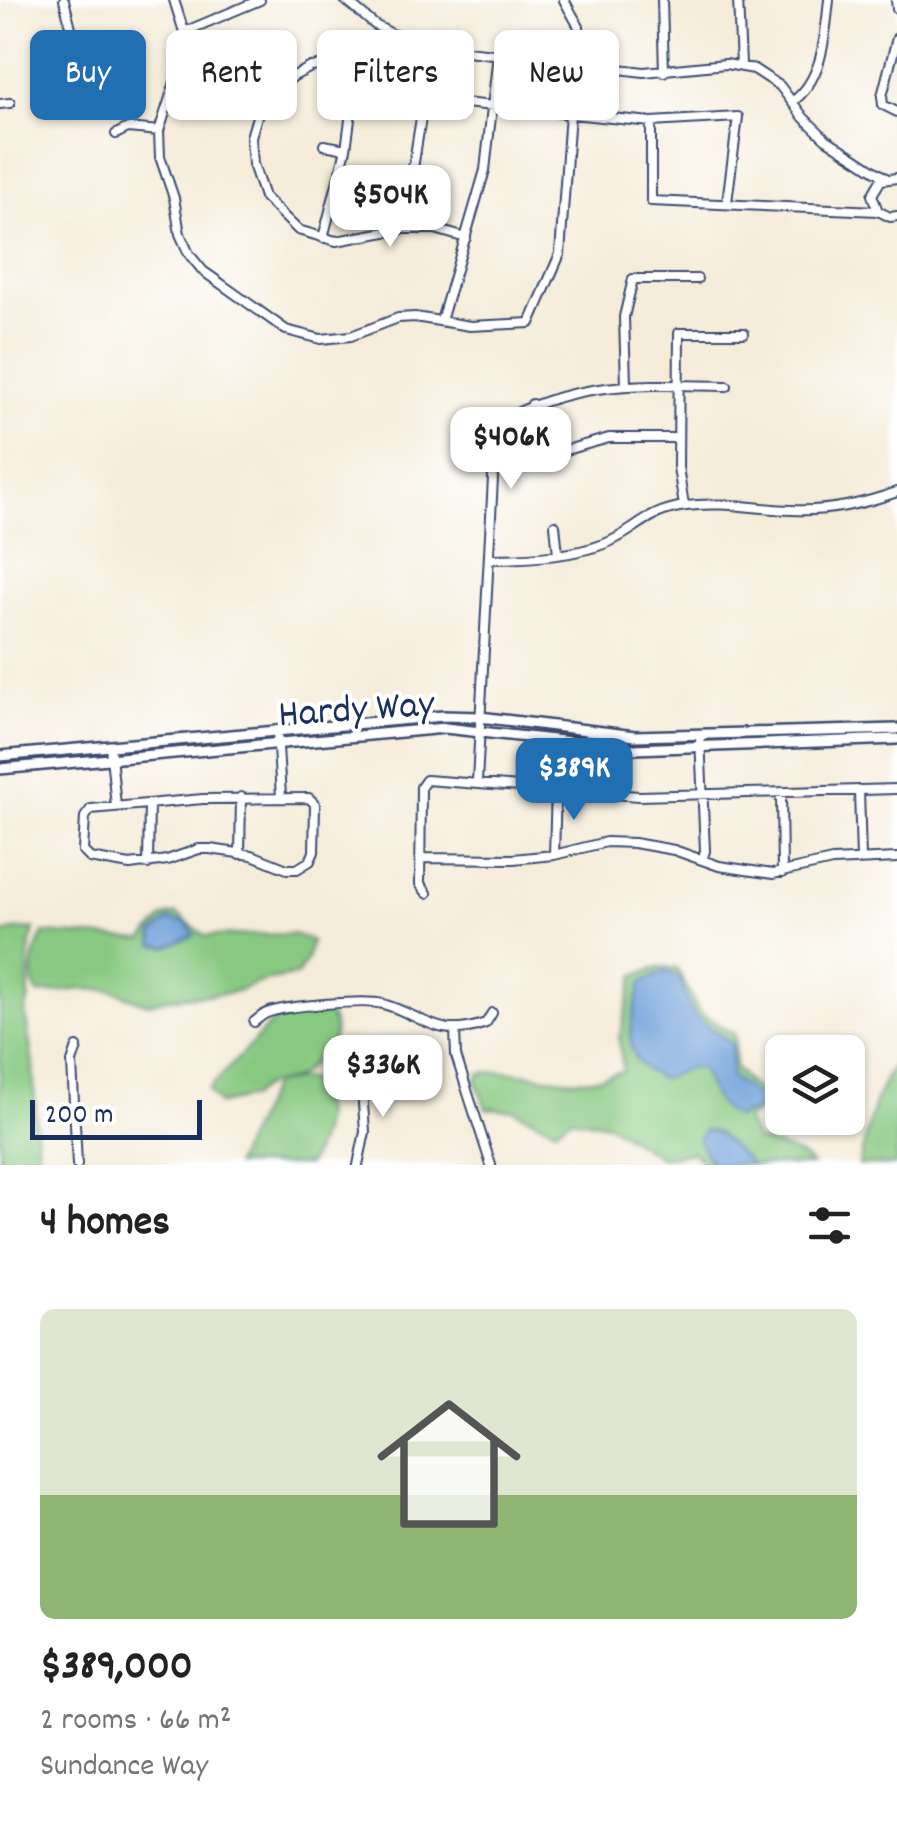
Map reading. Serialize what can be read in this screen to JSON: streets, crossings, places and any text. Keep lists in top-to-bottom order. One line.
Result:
{"streets":{"main road":["Hardy Way"]},"scale_bar":"200 m","page":{"chip":["Buy","Rent","Filters","New"],"price":["$504K","$406K","$389K","$336K"],"scale":"200 m","heading":"4 homes","list":[{"name":"$389,000","note":"2 rooms · 66 m² · Sundance Way"}]}}
